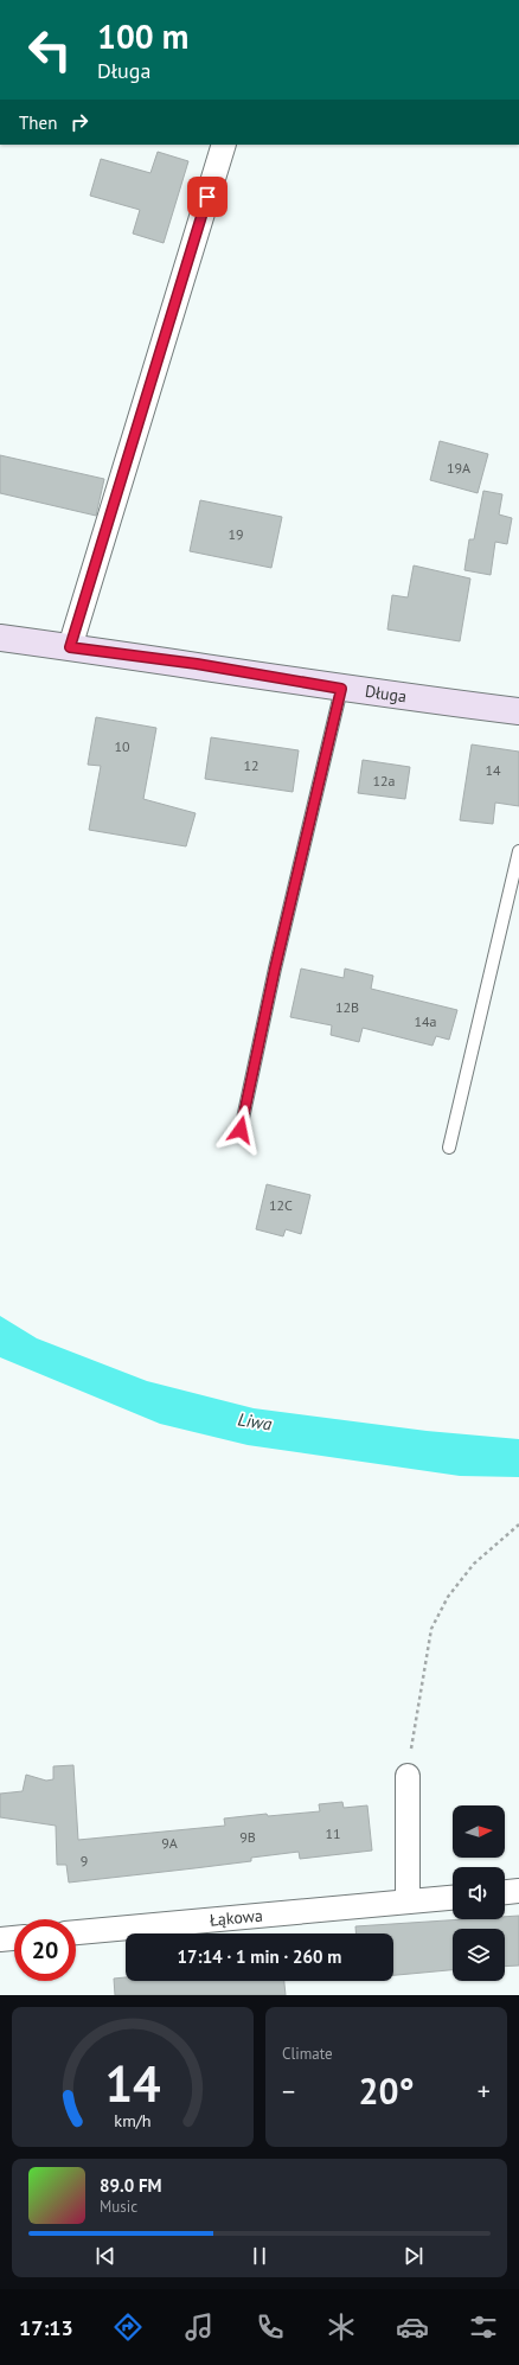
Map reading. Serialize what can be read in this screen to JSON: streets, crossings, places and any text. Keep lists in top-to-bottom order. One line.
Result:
{"streets":{"street":["Długa","Łąkowa"]},"water":["Liwa"],"house_numbers":["19A","19","10","12","14","12a","12B","14a","12C","11","9B","9A","9"],"north":"right","page":{"turn":["100 m","Długa"],"then":"Then","limit":"20","trip":"17:14 · 1 min · 260 m","tile":"Climate","heat":["−","20°","+"],"song":["89.0 FM","Music"],"tabs":"17:13","gauge":["14","km/h"]}}
